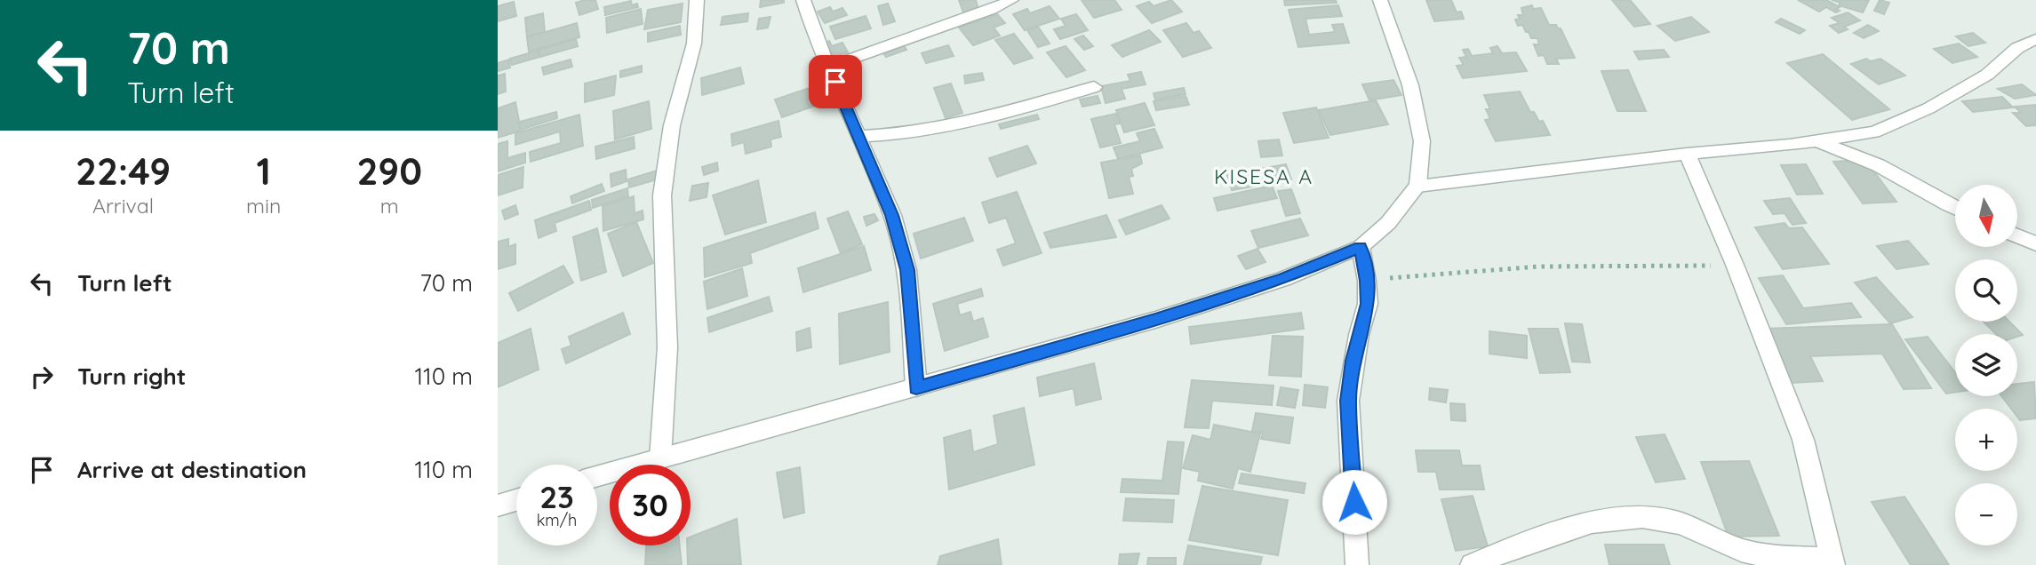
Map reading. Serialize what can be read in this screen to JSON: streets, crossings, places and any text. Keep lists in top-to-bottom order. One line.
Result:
{"districts":["KISESA A"],"north":"bottom","page":{"turn":["70 m","Turn left"],"eta":["22:49","Arrival","1","min","290","m"],"map_buttons":["+","−"],"list":[{"name":"Turn left","value":"70 m"},{"name":"Turn right","value":"110 m"},{"name":"Arrive at destination","value":"110 m"}],"speed":"23 km/h","limit":"30"}}
